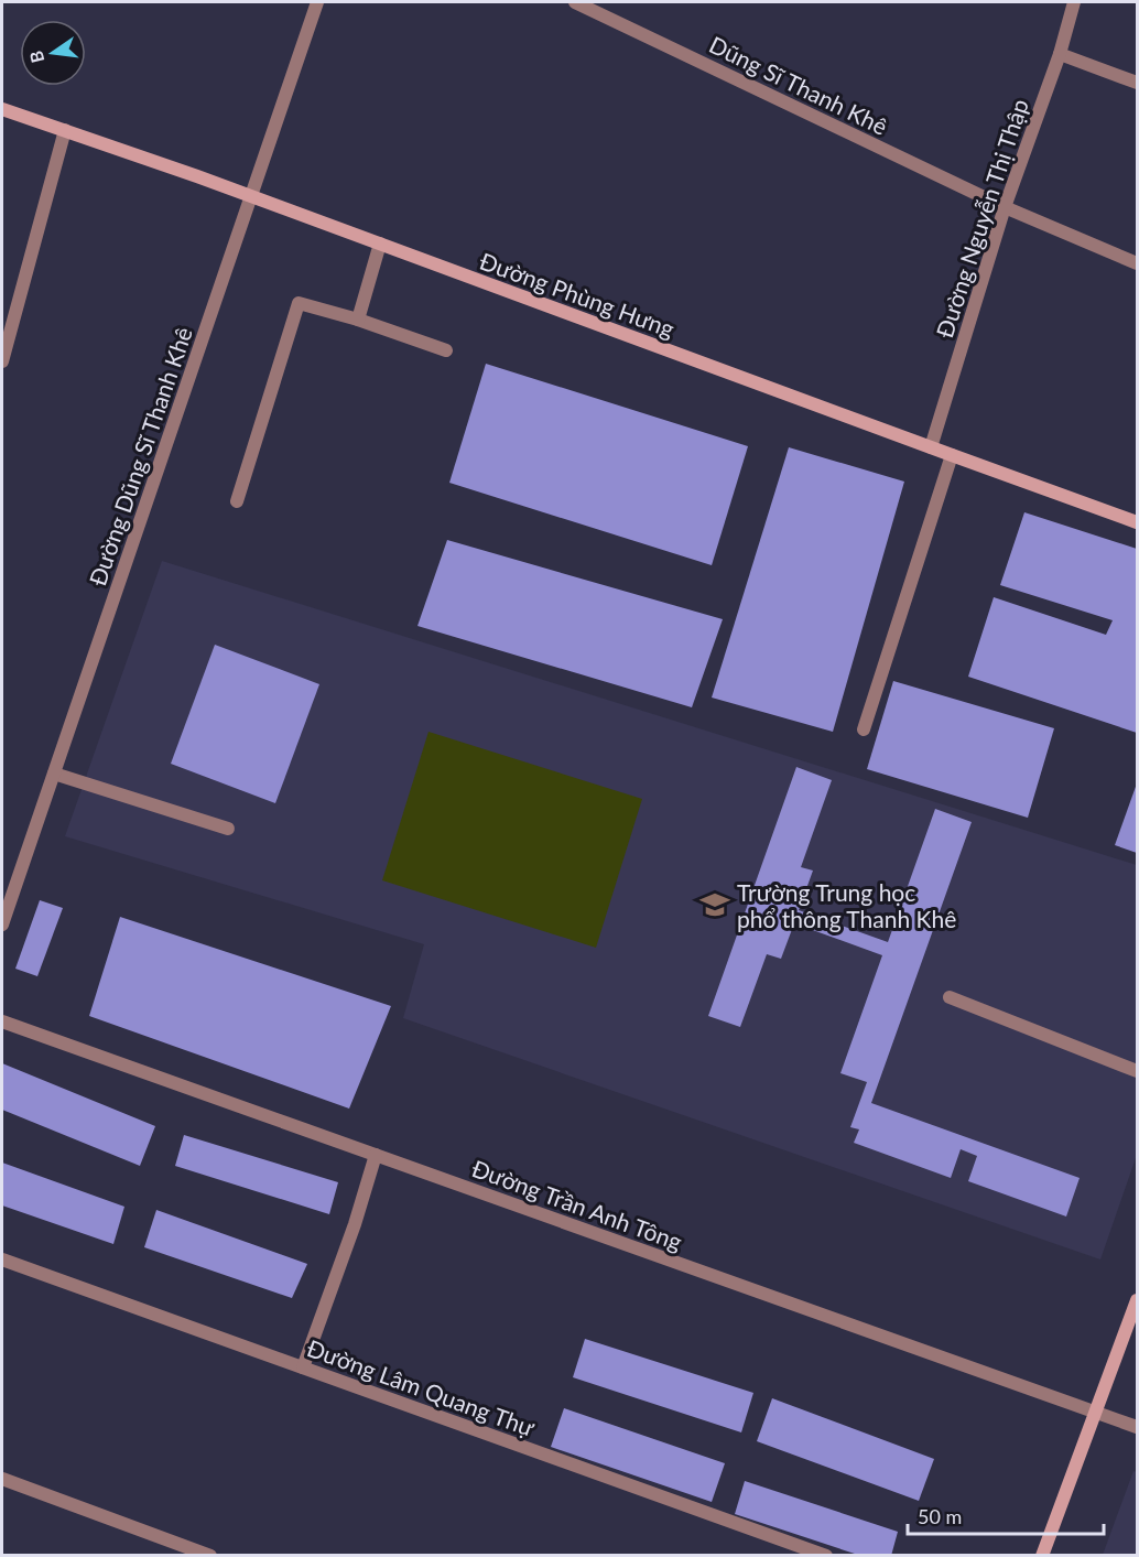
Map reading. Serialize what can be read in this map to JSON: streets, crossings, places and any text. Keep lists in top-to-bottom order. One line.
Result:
{"streets":{"street":["Dũng Sĩ Thanh Khê","Đường Nguyễn Thị Thập","Đường Phùng Hưng","Đường Dũng Sĩ Thanh Khê","Đường Trần Anh Tông","Đường Lâm Quang Thự"]},"crossings":[["Dũng Sĩ Thanh Khê","Đường Nguyễn Thị Thập"],["Đường Nguyễn Thị Thập","Đường Phùng Hưng"],["Đường Phùng Hưng","Đường Dũng Sĩ Thanh Khê"]],"places":{"school or university":["Trường Trung học phổ thông Thanh Khê"]},"scale_bar":"50 m","north":"left"}
